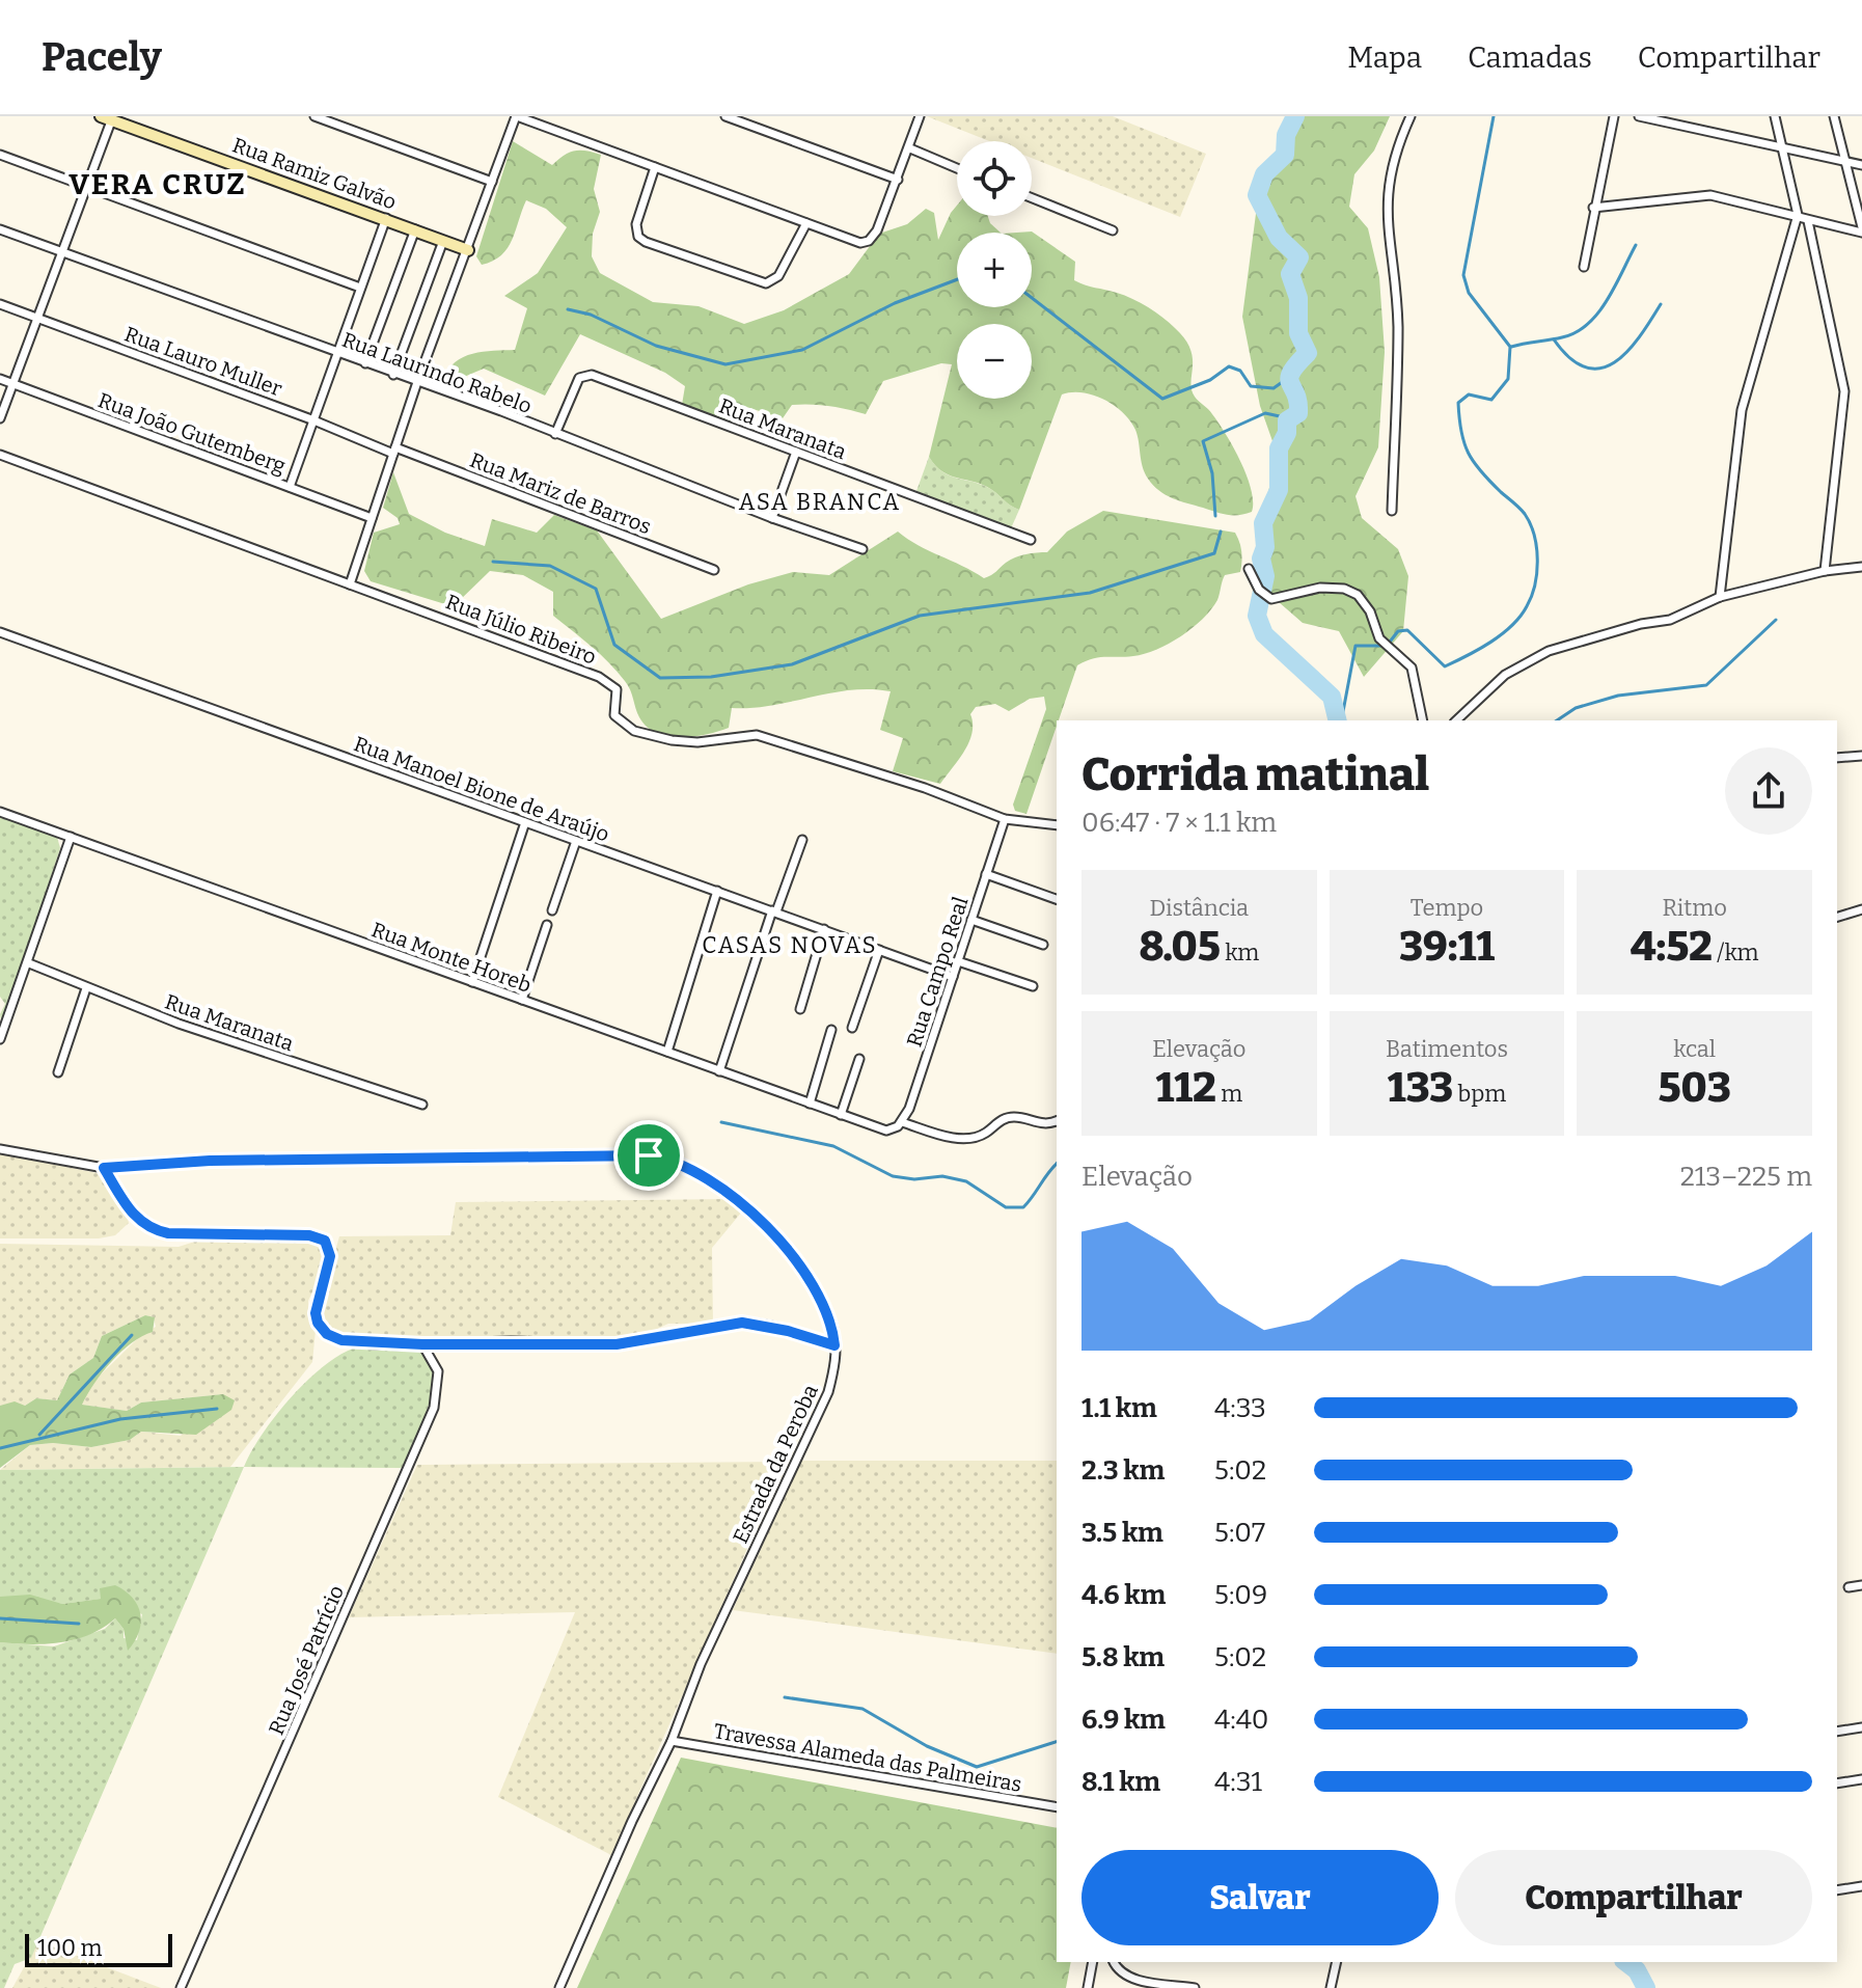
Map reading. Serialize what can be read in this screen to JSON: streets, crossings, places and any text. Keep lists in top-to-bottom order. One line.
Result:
{"streets":{"street":["Rua Ramiz Galvão","Rua Lauro Muller","Rua Laurindo Rabelo","Rua Maranata","Rua João Gutemberg","Rua Mariz de Barros","Rua Júlio Ribeiro","Rua Manoel Bione de Araújo","Rua Monte Horeb","Rua Campo Real","Estrada da Peroba","Rua José Patrício","Travessa Alameda das Palmeiras"]},"crossings":[["Rua Lauro Muller","Rua Mariz de Barros"],["Rua Laurindo Rabelo","Rua Maranata"],["Rua Júlio Ribeiro","Rua Campo Real"],["Rua Manoel Bione de Araújo","Rua Campo Real"],["Rua Monte Horeb","Rua Campo Real"],["Estrada da Peroba","Travessa Alameda das Palmeiras"]],"districts":["VERA CRUZ","ASA BRANCA","CASAS NOVAS"],"scale_bar":"100 m","page":{"header":"Pacely","nav":["Mapa","Camadas","Compartilhar"],"map_buttons":["+","−"],"heading":["Corrida matinal","06:47 · 7 × 1.1 km"],"stats":[["Distância","8.05 km"],["Tempo","39:11"],["Ritmo","4:52 /km"],["Elevação","112 m"],["Batimentos","133 bpm"],["kcal","503"]],"chart":["Elevação","213–225 m"],"list":[{"name":"1.1 km","note":"4:33"},{"name":"2.3 km","note":"5:02"},{"name":"3.5 km","note":"5:07"},{"name":"4.6 km","note":"5:09"},{"name":"5.8 km","note":"5:02"},{"name":"6.9 km","note":"4:40"},{"name":"8.1 km","note":"4:31"}],"buttons":["Salvar","Compartilhar"],"scale":"100 m"}}
